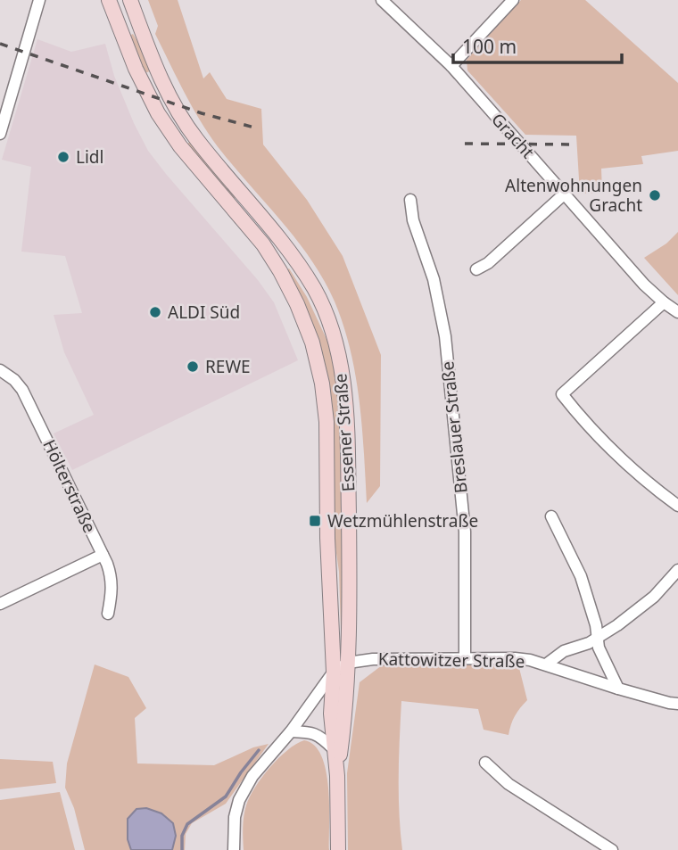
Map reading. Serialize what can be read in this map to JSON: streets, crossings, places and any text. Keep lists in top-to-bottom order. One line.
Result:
{"streets":{"main road":["Essener Straße"],"street":["Gracht","Breslauer Straße","Hölterstraße","Kattowitzer Straße"]},"crossings":[["Breslauer Straße","Kattowitzer Straße"],["Essener Straße","Kattowitzer Straße"]],"places":{"other":["Lidl","Altenwohnungen Gracht","ALDI Süd","REWE"],"transit":["Wetzmühlenstraße"]},"scale_bar":"100 m"}
